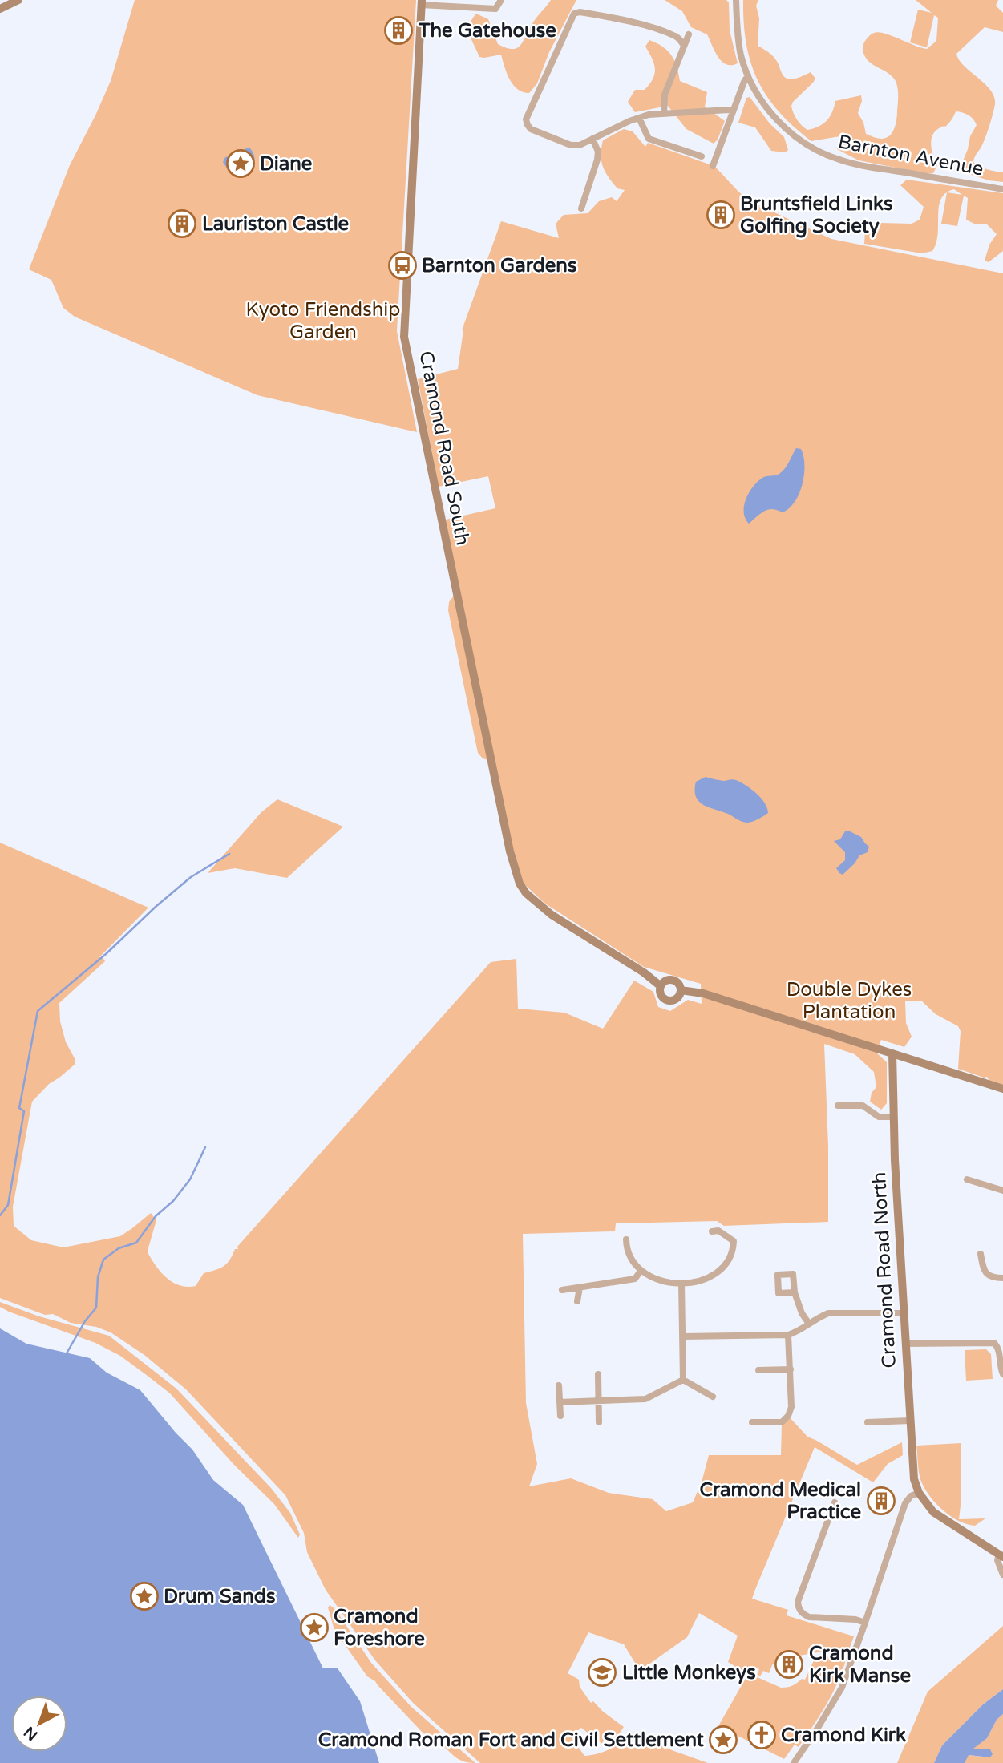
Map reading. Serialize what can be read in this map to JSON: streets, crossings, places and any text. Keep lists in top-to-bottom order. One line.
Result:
{"streets":{"street":["Barnton Avenue","Cramond Road South","Cramond Road North"]},"parks":["Kyoto Friendship Garden","Double Dykes Plantation"],"places":{"building":["The Gatehouse","Bruntsfield Links Golfing Society","Lauriston Castle","Cramond Medical Practice","Cramond Kirk Manse"],"place":["Diane","Drum Sands","Cramond Foreshore","Cramond Roman Fort and Civil Settlement"],"bus stop":["Barnton Gardens"],"school or university":["Little Monkeys"],"church":["Cramond Kirk"]},"north":"bottom left"}
